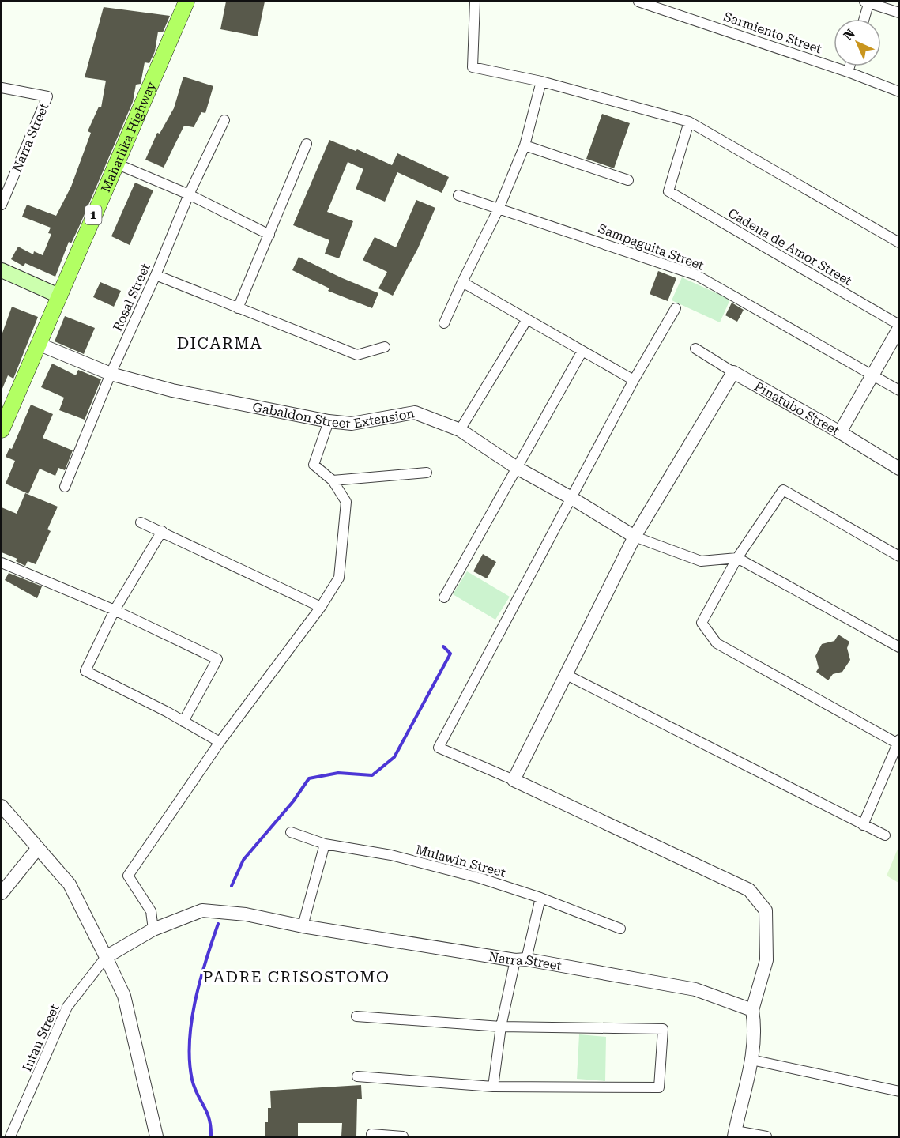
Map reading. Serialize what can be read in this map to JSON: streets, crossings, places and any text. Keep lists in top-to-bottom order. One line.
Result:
{"streets":{"main road":["Maharlika Highway","1"],"street":["Sarmiento Street","Narra Street","Sampaguita Street","Cadena de Amor Street","Rosal Street","Pinatubo Street","Gabaldon Street Extension","Mulawin Street","Intan Street"]},"crossings":[["Maharlika Highway","Gabaldon Street Extension"],["Narra Street","Intan Street"],["Rosal Street","Gabaldon Street Extension"]],"districts":["DICARMA","PADRE CRISOSTOMO"],"north":"top left"}
